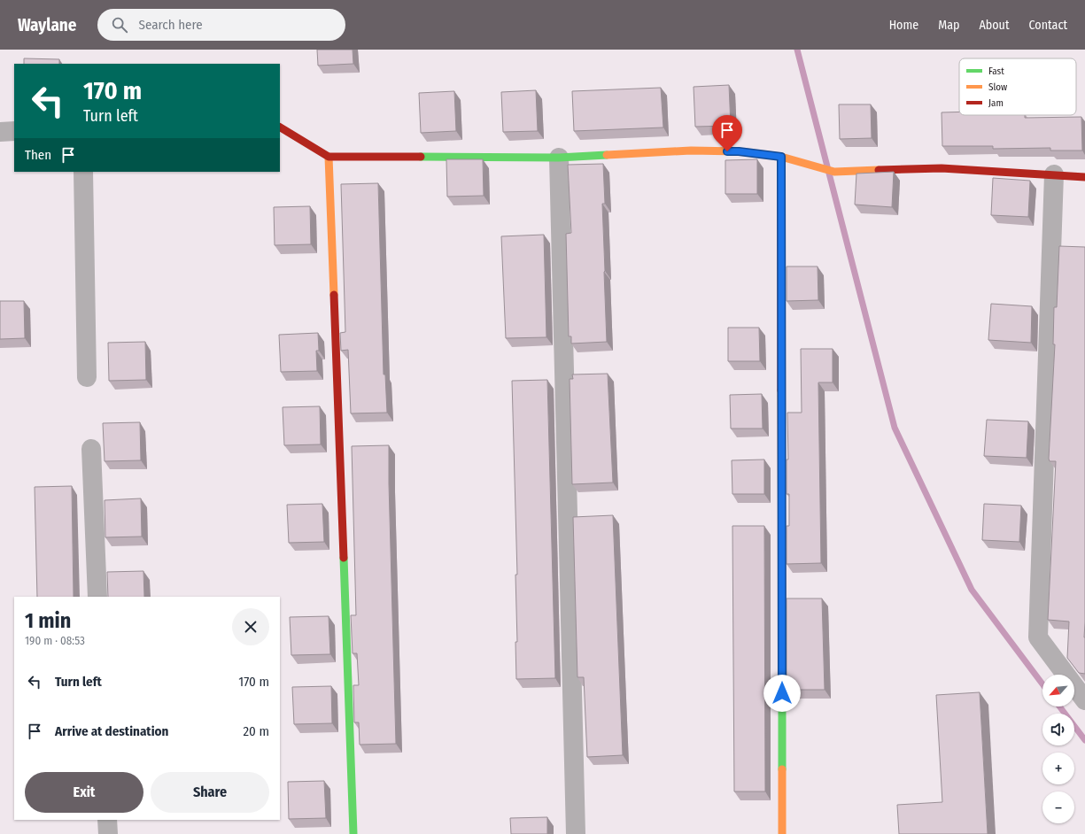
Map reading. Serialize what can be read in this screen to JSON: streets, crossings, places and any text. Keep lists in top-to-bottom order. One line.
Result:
{"legend":["Fast","Slow","Jam"],"north":"bottom left","page":{"header":"Waylane","search":"Search here","nav":["Home","Map","About","Contact"],"turn":["170 m","Turn left"],"then":"Then","heading":["1 min","190 m · 08:53"],"list":[{"name":"Turn left","value":"170 m"},{"name":"Arrive at destination","value":"20 m"}],"map_buttons":["+","−"],"buttons":["Exit","Share"]}}
